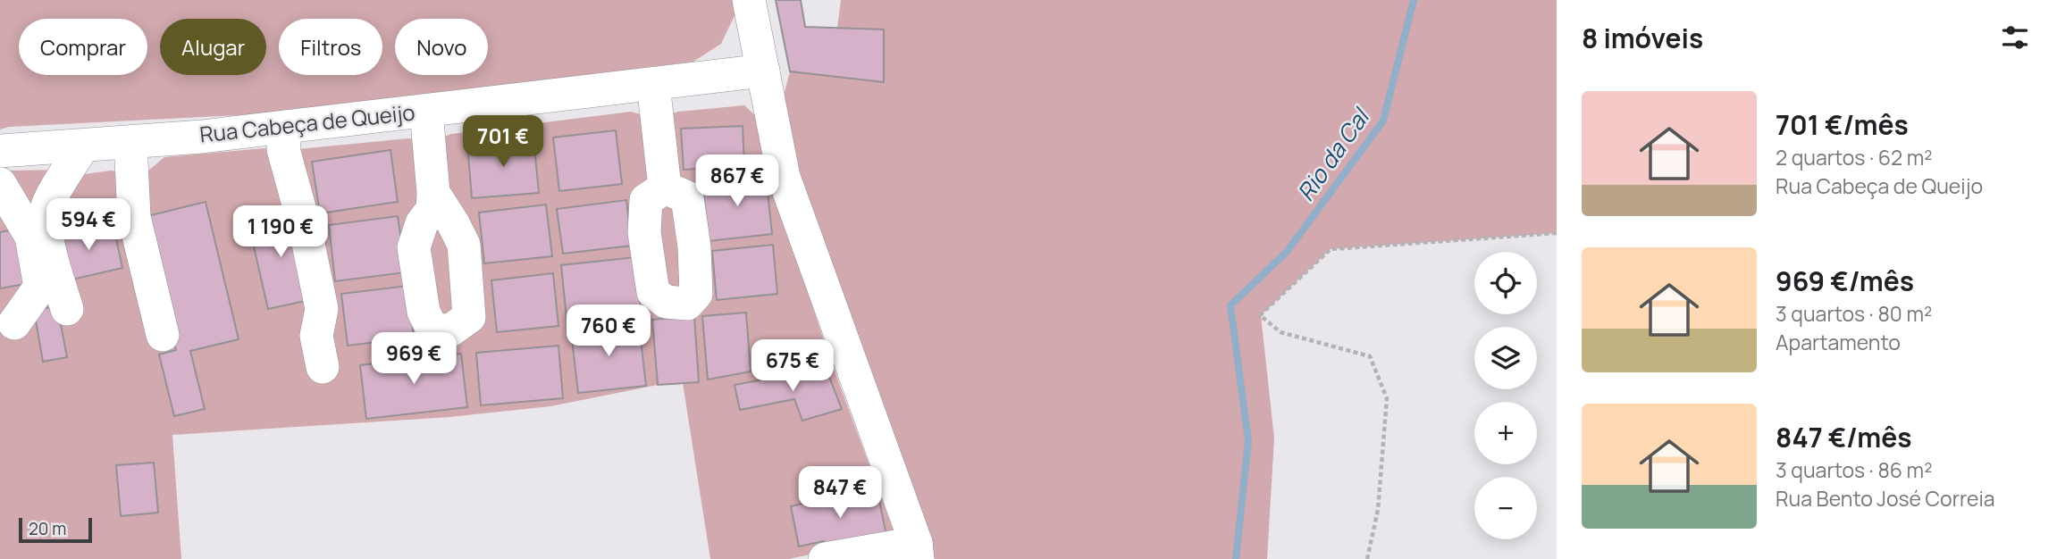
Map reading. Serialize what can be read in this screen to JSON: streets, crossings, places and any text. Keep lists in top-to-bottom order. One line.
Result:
{"streets":{"street":["Rua Cabeça de Queijo"]},"water":["Rio da Cal"],"scale_bar":"20 m","page":{"heading":"8 imóveis","chip":["Comprar","Alugar","Filtros","Novo"],"list":[{"name":"701 €/mês","note":"2 quartos · 62 m² · Rua Cabeça de Queijo"},{"name":"969 €/mês","note":"3 quartos · 80 m² · Apartamento"},{"name":"847 €/mês","note":"3 quartos · 86 m² · Rua Bento José Correia"}],"price":["701 €","867 €","594 €","1 190 €","760 €","969 €","675 €","847 €"],"map_buttons":["+","−"],"scale":"20 m"}}
